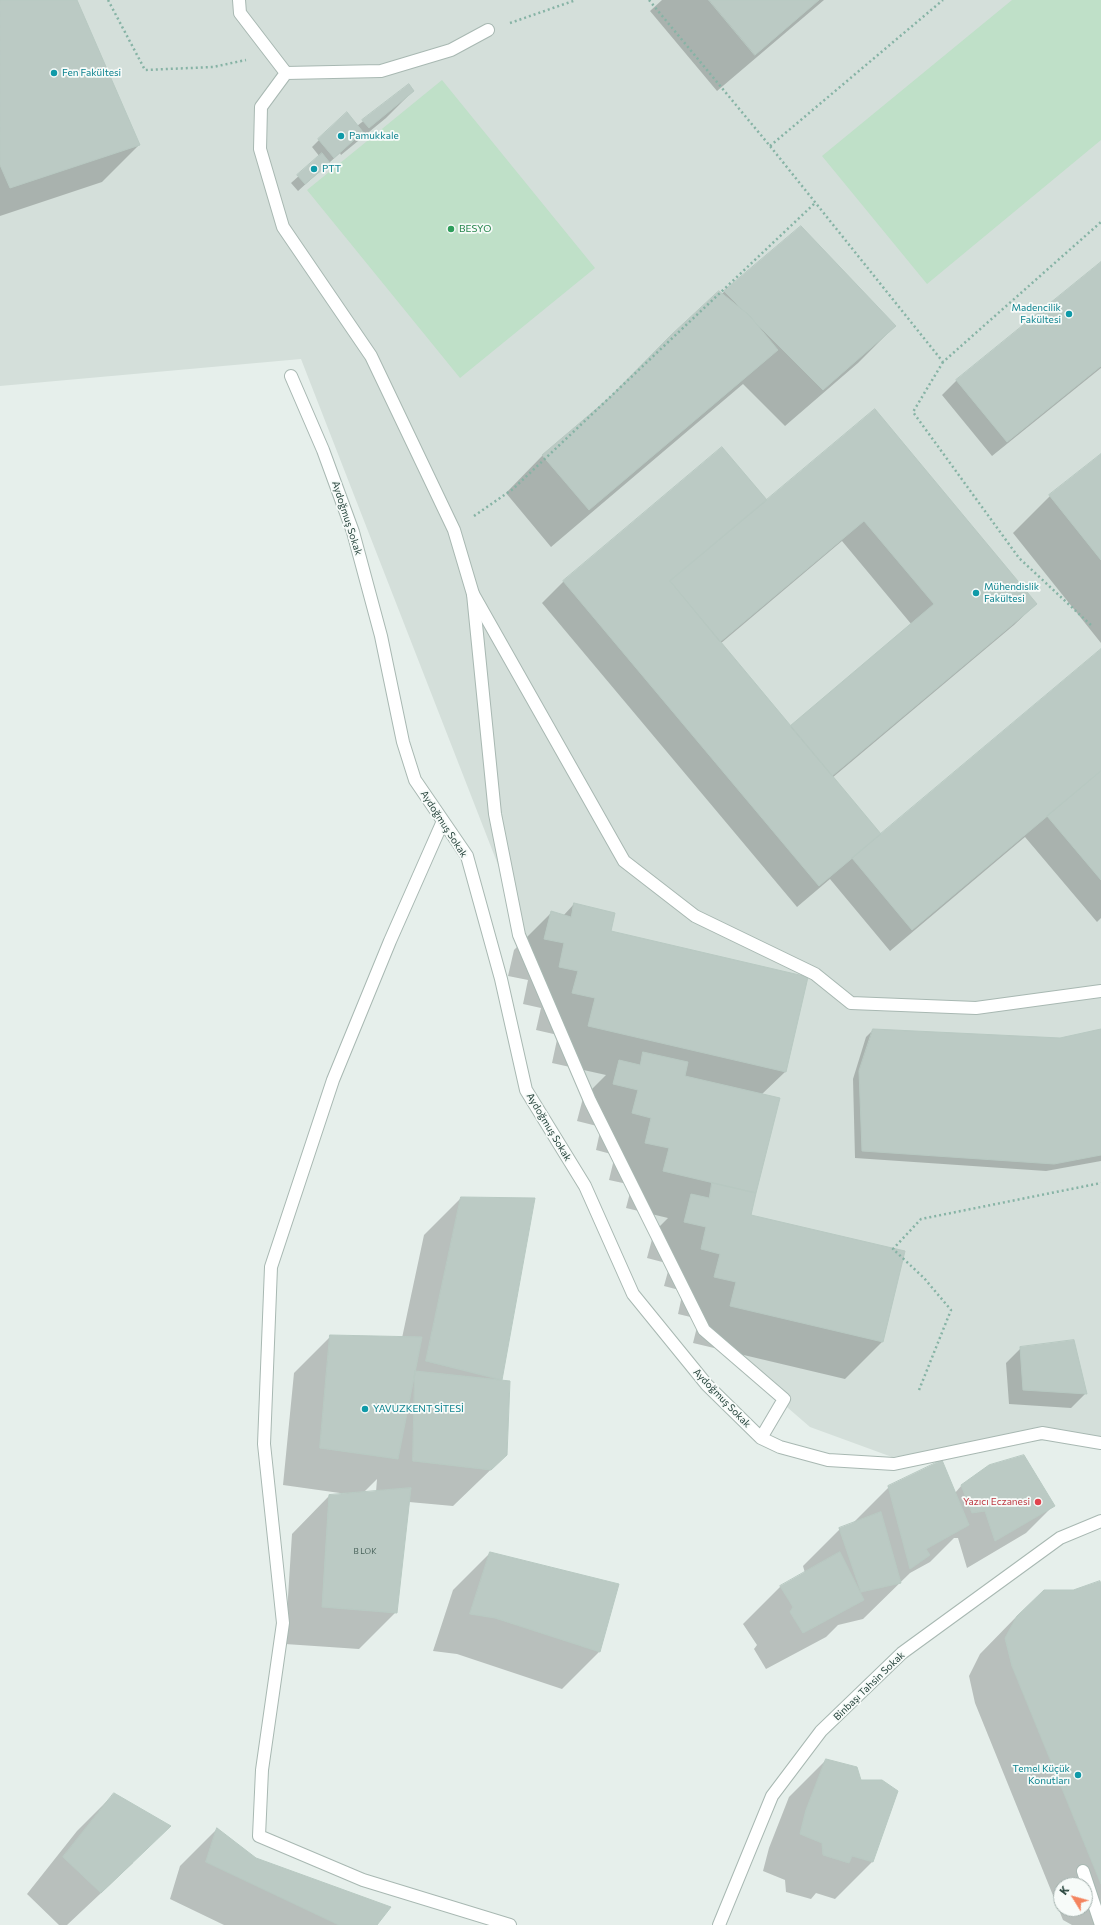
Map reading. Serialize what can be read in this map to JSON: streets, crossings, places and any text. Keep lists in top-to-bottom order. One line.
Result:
{"streets":{"street":["Aydoğmuş Sokak","Binbaşı Tahsin Sokak"]},"places":["Fen Fakültesi","Pamukkale","PTT","BESYO","Madencilik Fakültesi","Mühendislik Fakültesi","YAVUZKENT SİTESİ","Yazıcı Eczanesi","Temel Küçük Konutları"],"house_numbers":["B LOK"],"north":"top left"}
